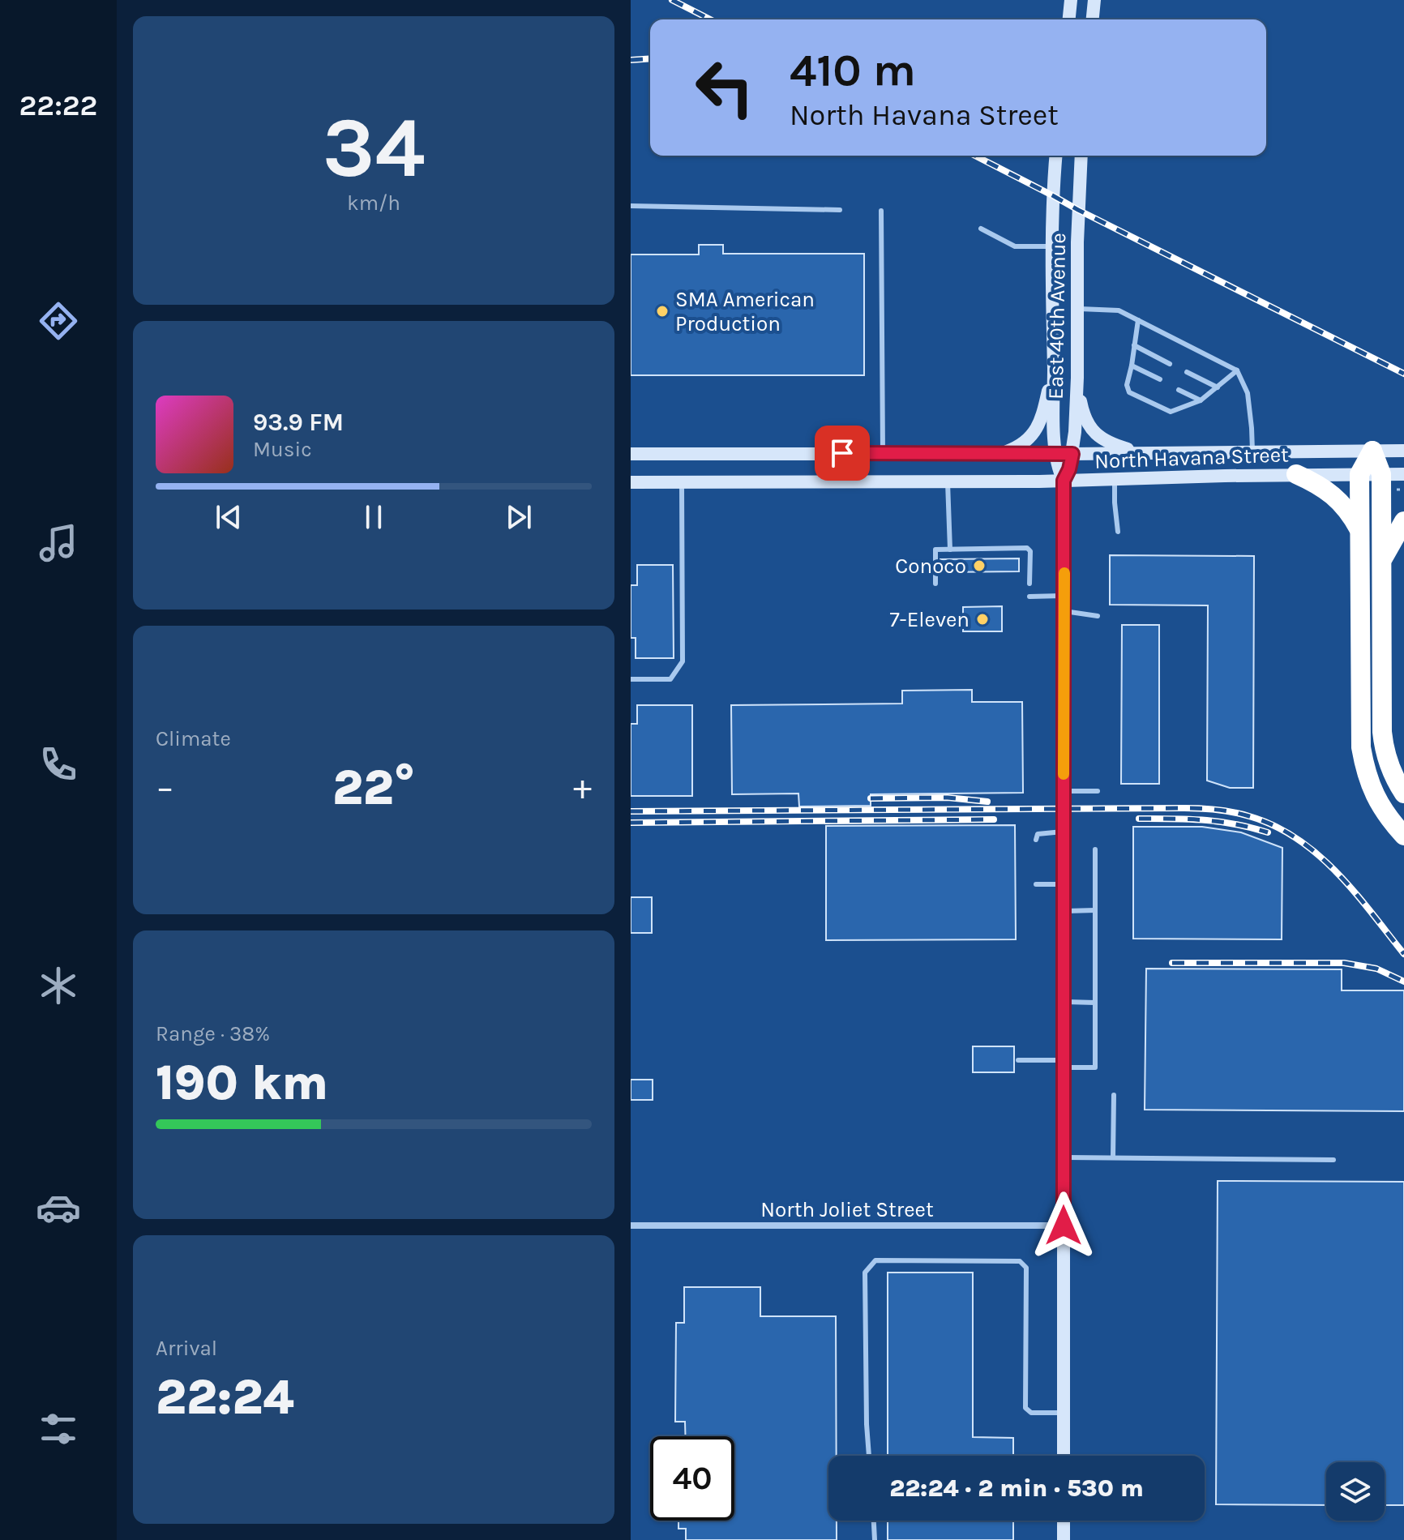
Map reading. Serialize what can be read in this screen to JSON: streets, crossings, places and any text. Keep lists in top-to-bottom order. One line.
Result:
{"streets":{"street":["East 40th Avenue","North Havana Street","North Joliet Street"]},"crossings":[["East 40th Avenue","North Havana Street"],["East 40th Avenue","North Joliet Street"]],"places":["SMA American Production","Conoco","7-Eleven"],"page":{"tabs":"22:22","tile":[["34","km/h"],"Climate",["Range · 38%","190 km"],["Arrival","22:24"]],"turn":["410 m","North Havana Street"],"song":["93.9 FM","Music"],"heat":["−","22°","+"],"limit":"40","trip":"22:24 · 2 min · 530 m"}}
